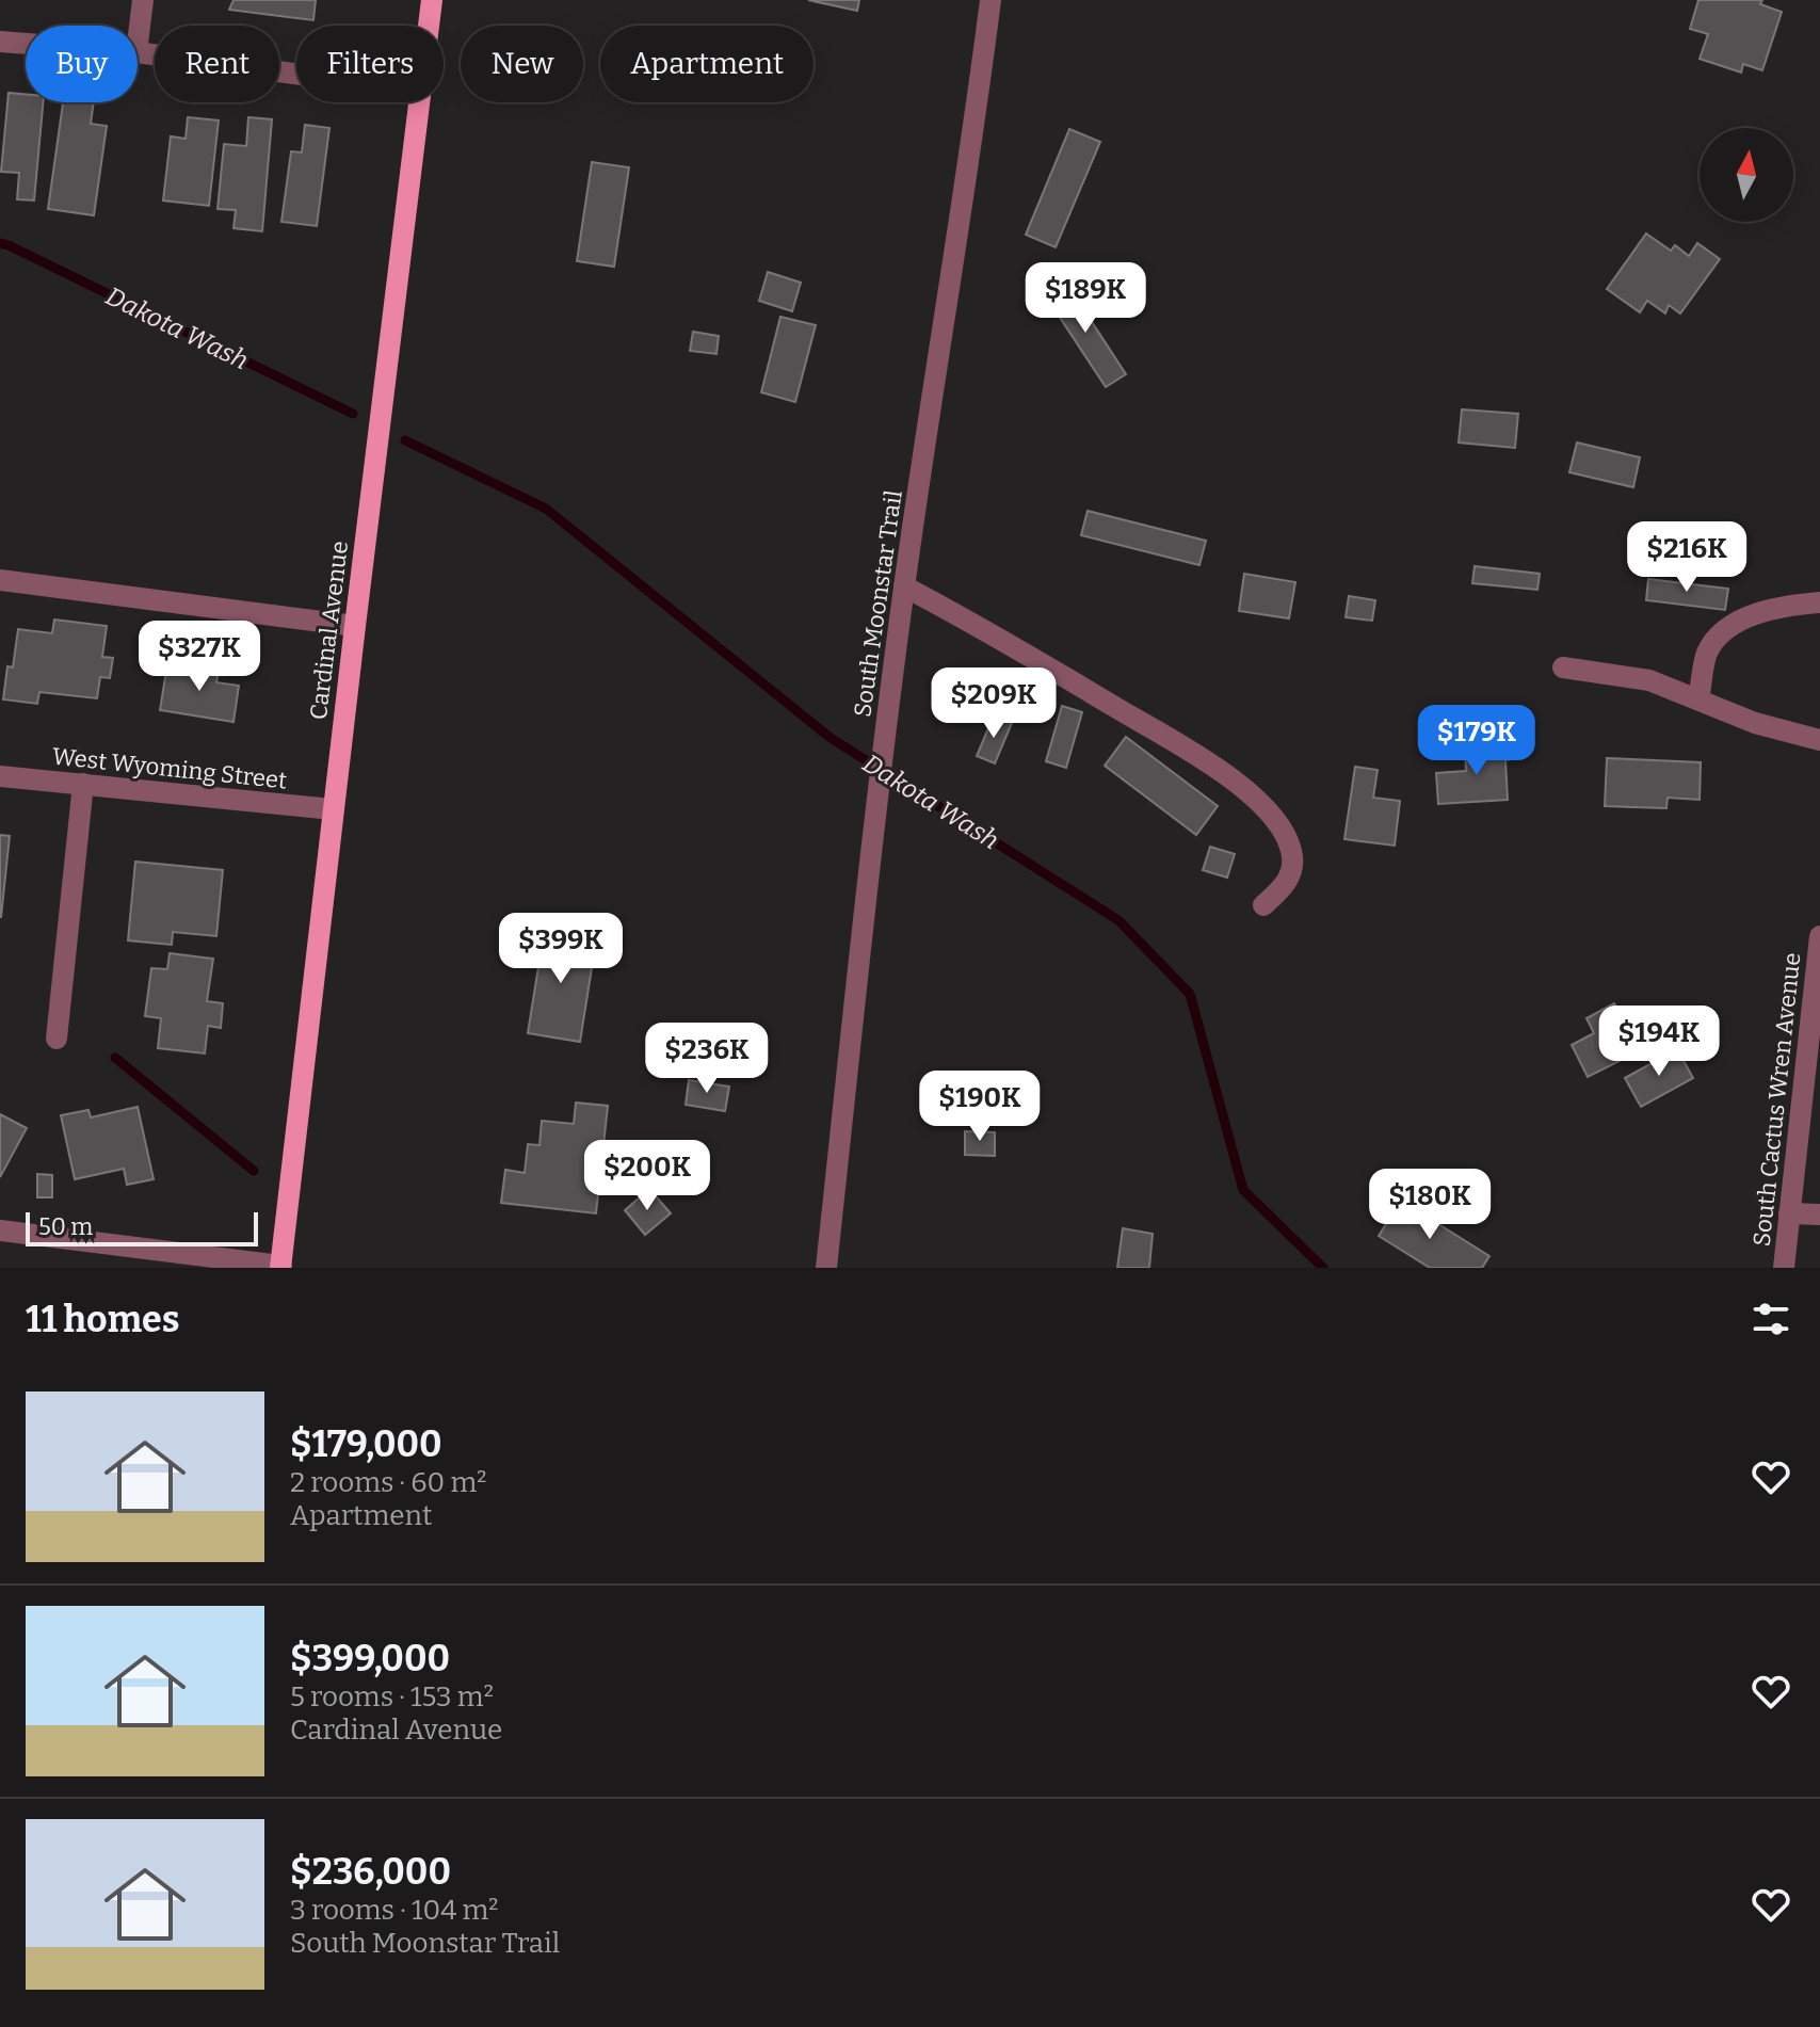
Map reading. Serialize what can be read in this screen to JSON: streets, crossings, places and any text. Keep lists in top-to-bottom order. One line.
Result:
{"streets":{"main road":["Cardinal Avenue"],"street":["South Moonstar Trail","West Wyoming Street","South Cactus Wren Avenue"]},"crossings":[["Cardinal Avenue","West Wyoming Street"]],"water":["Dakota Wash"],"scale_bar":"50 m","north":"top","page":{"chip":["Buy","Rent","Filters","New","Apartment"],"price":["$189K","$216K","$327K","$209K","$179K","$399K","$194K","$236K","$190K","$200K","$180K"],"scale":"50 m","heading":"11 homes","list":[{"name":"$179,000","note":"2 rooms · 60 m² · Apartment"},{"name":"$399,000","note":"5 rooms · 153 m² · Cardinal Avenue"},{"name":"$236,000","note":"3 rooms · 104 m² · South Moonstar Trail"}]}}
